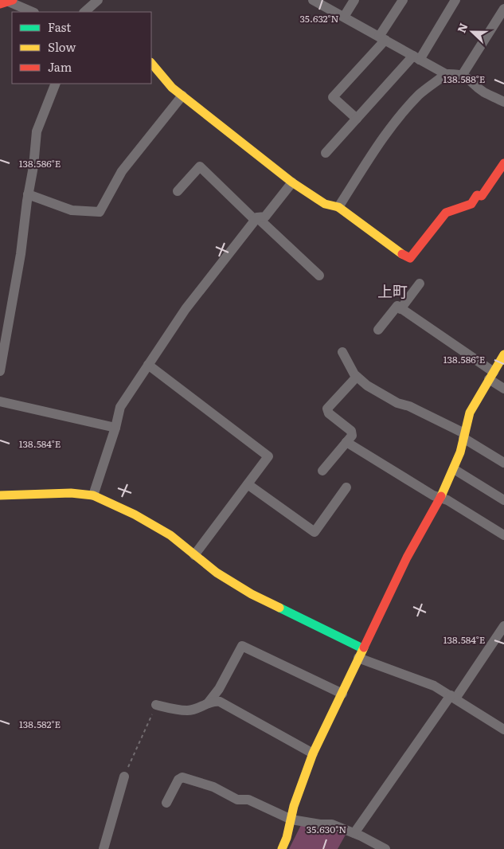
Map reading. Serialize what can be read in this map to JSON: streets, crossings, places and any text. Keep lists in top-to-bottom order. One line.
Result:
{"districts":["上町"],"legend":["Fast","Slow","Jam"],"north":"left","coordinates":["35.632°N","138.588°E","138.586°E","138.584°E","138.582°E","35.630°N"]}
